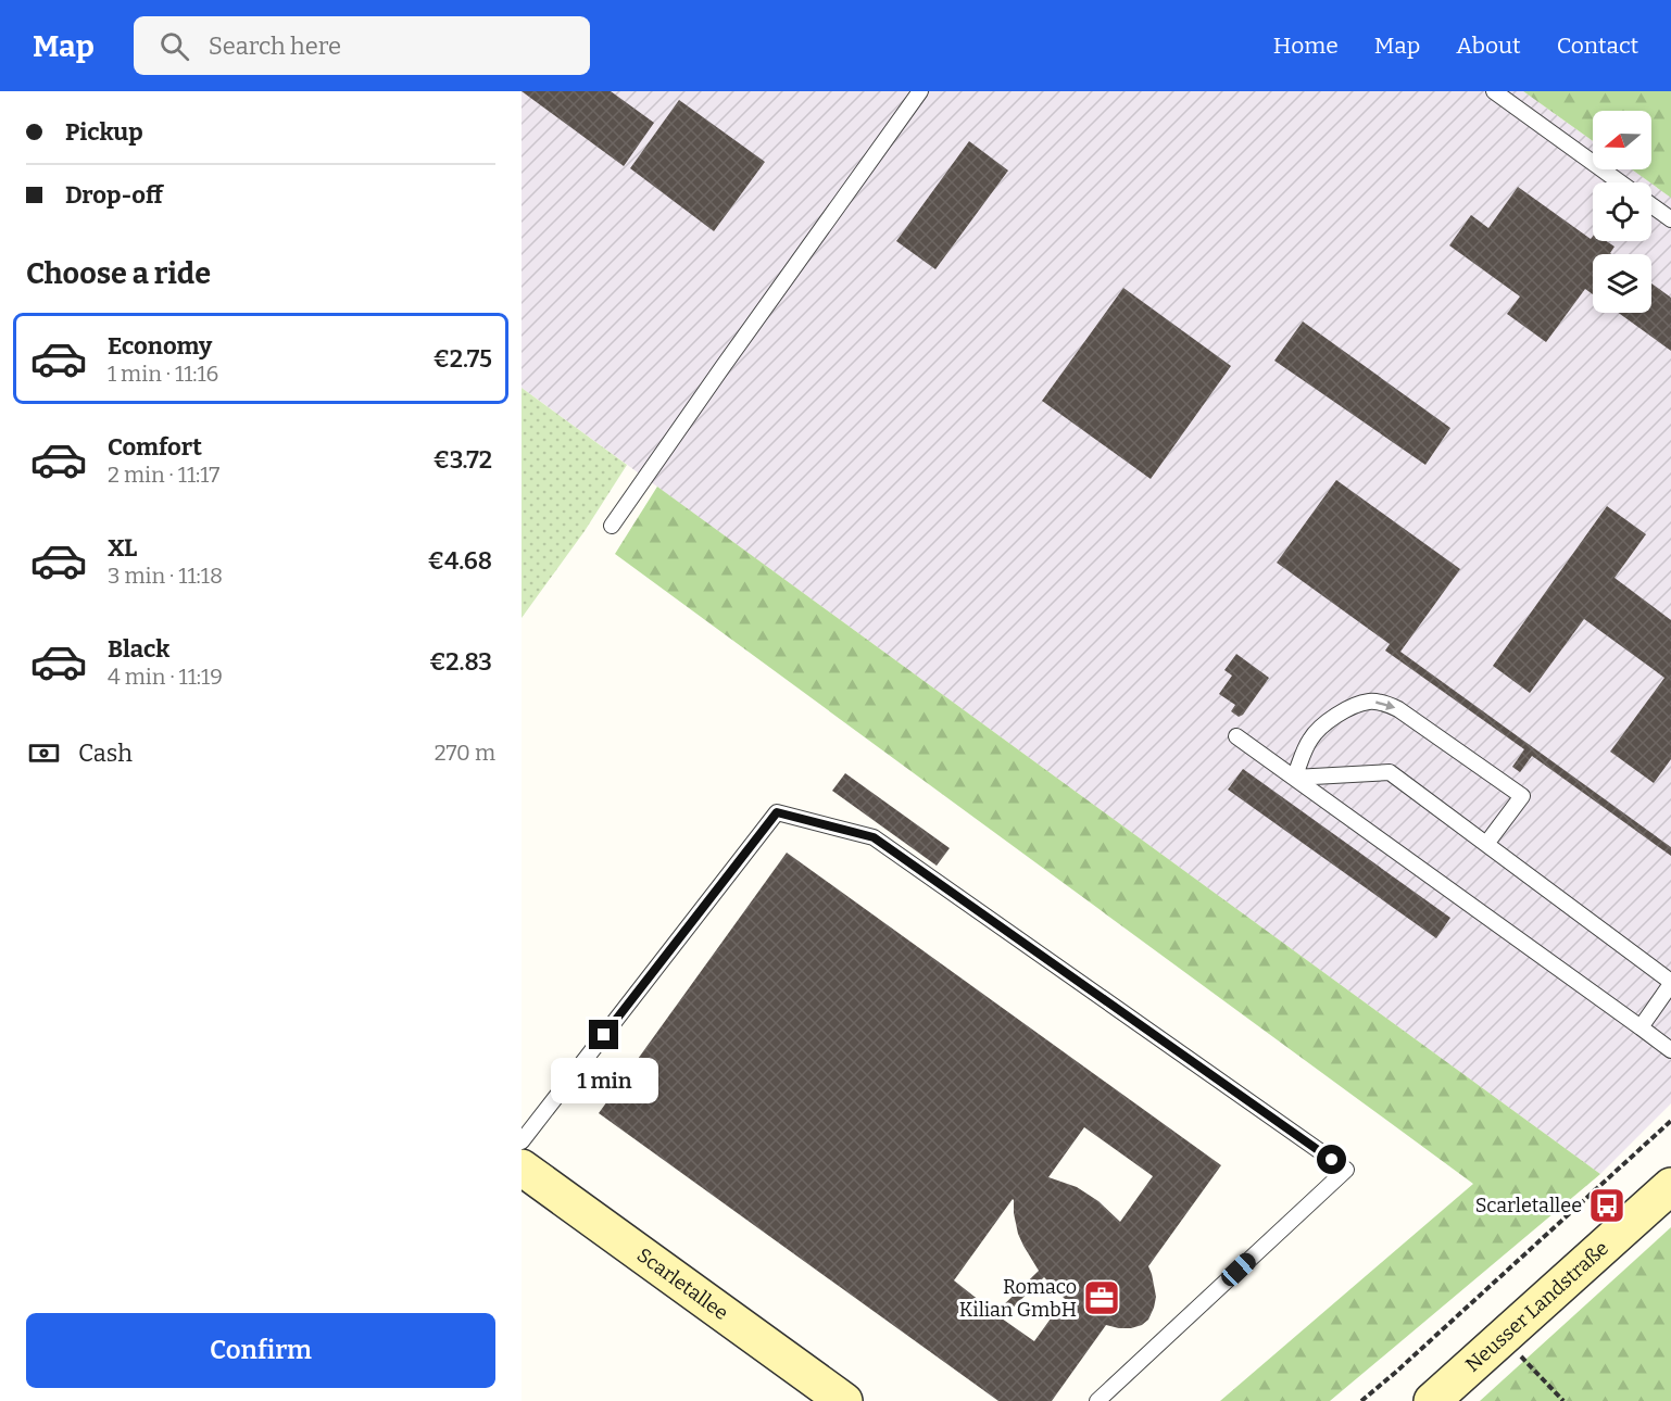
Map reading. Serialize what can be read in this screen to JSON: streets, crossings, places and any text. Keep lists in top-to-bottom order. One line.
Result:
{"streets":{"street":["Scarletallee","Neusser Landstraße"]},"places":{"bus stop":["Scarletallee"],"office":["Romaco Kilian GmbH"]},"north":"left","page":{"header":"Map","search":"Search here","nav":["Home","Map","About","Contact"],"banner":["Pickup","Drop-off"],"heading":"Choose a ride","list":[{"name":"Economy","note":"1 min · 11:16","value":"€2.75"},{"name":"Comfort","note":"2 min · 11:17","value":"€3.72"},{"name":"XL","note":"3 min · 11:18","value":"€4.68"},{"name":"Black","note":"4 min · 11:19","value":"€2.83"}],"pay":["Cash","270 m"],"bubble":"1 min","buttons":"Confirm"}}
